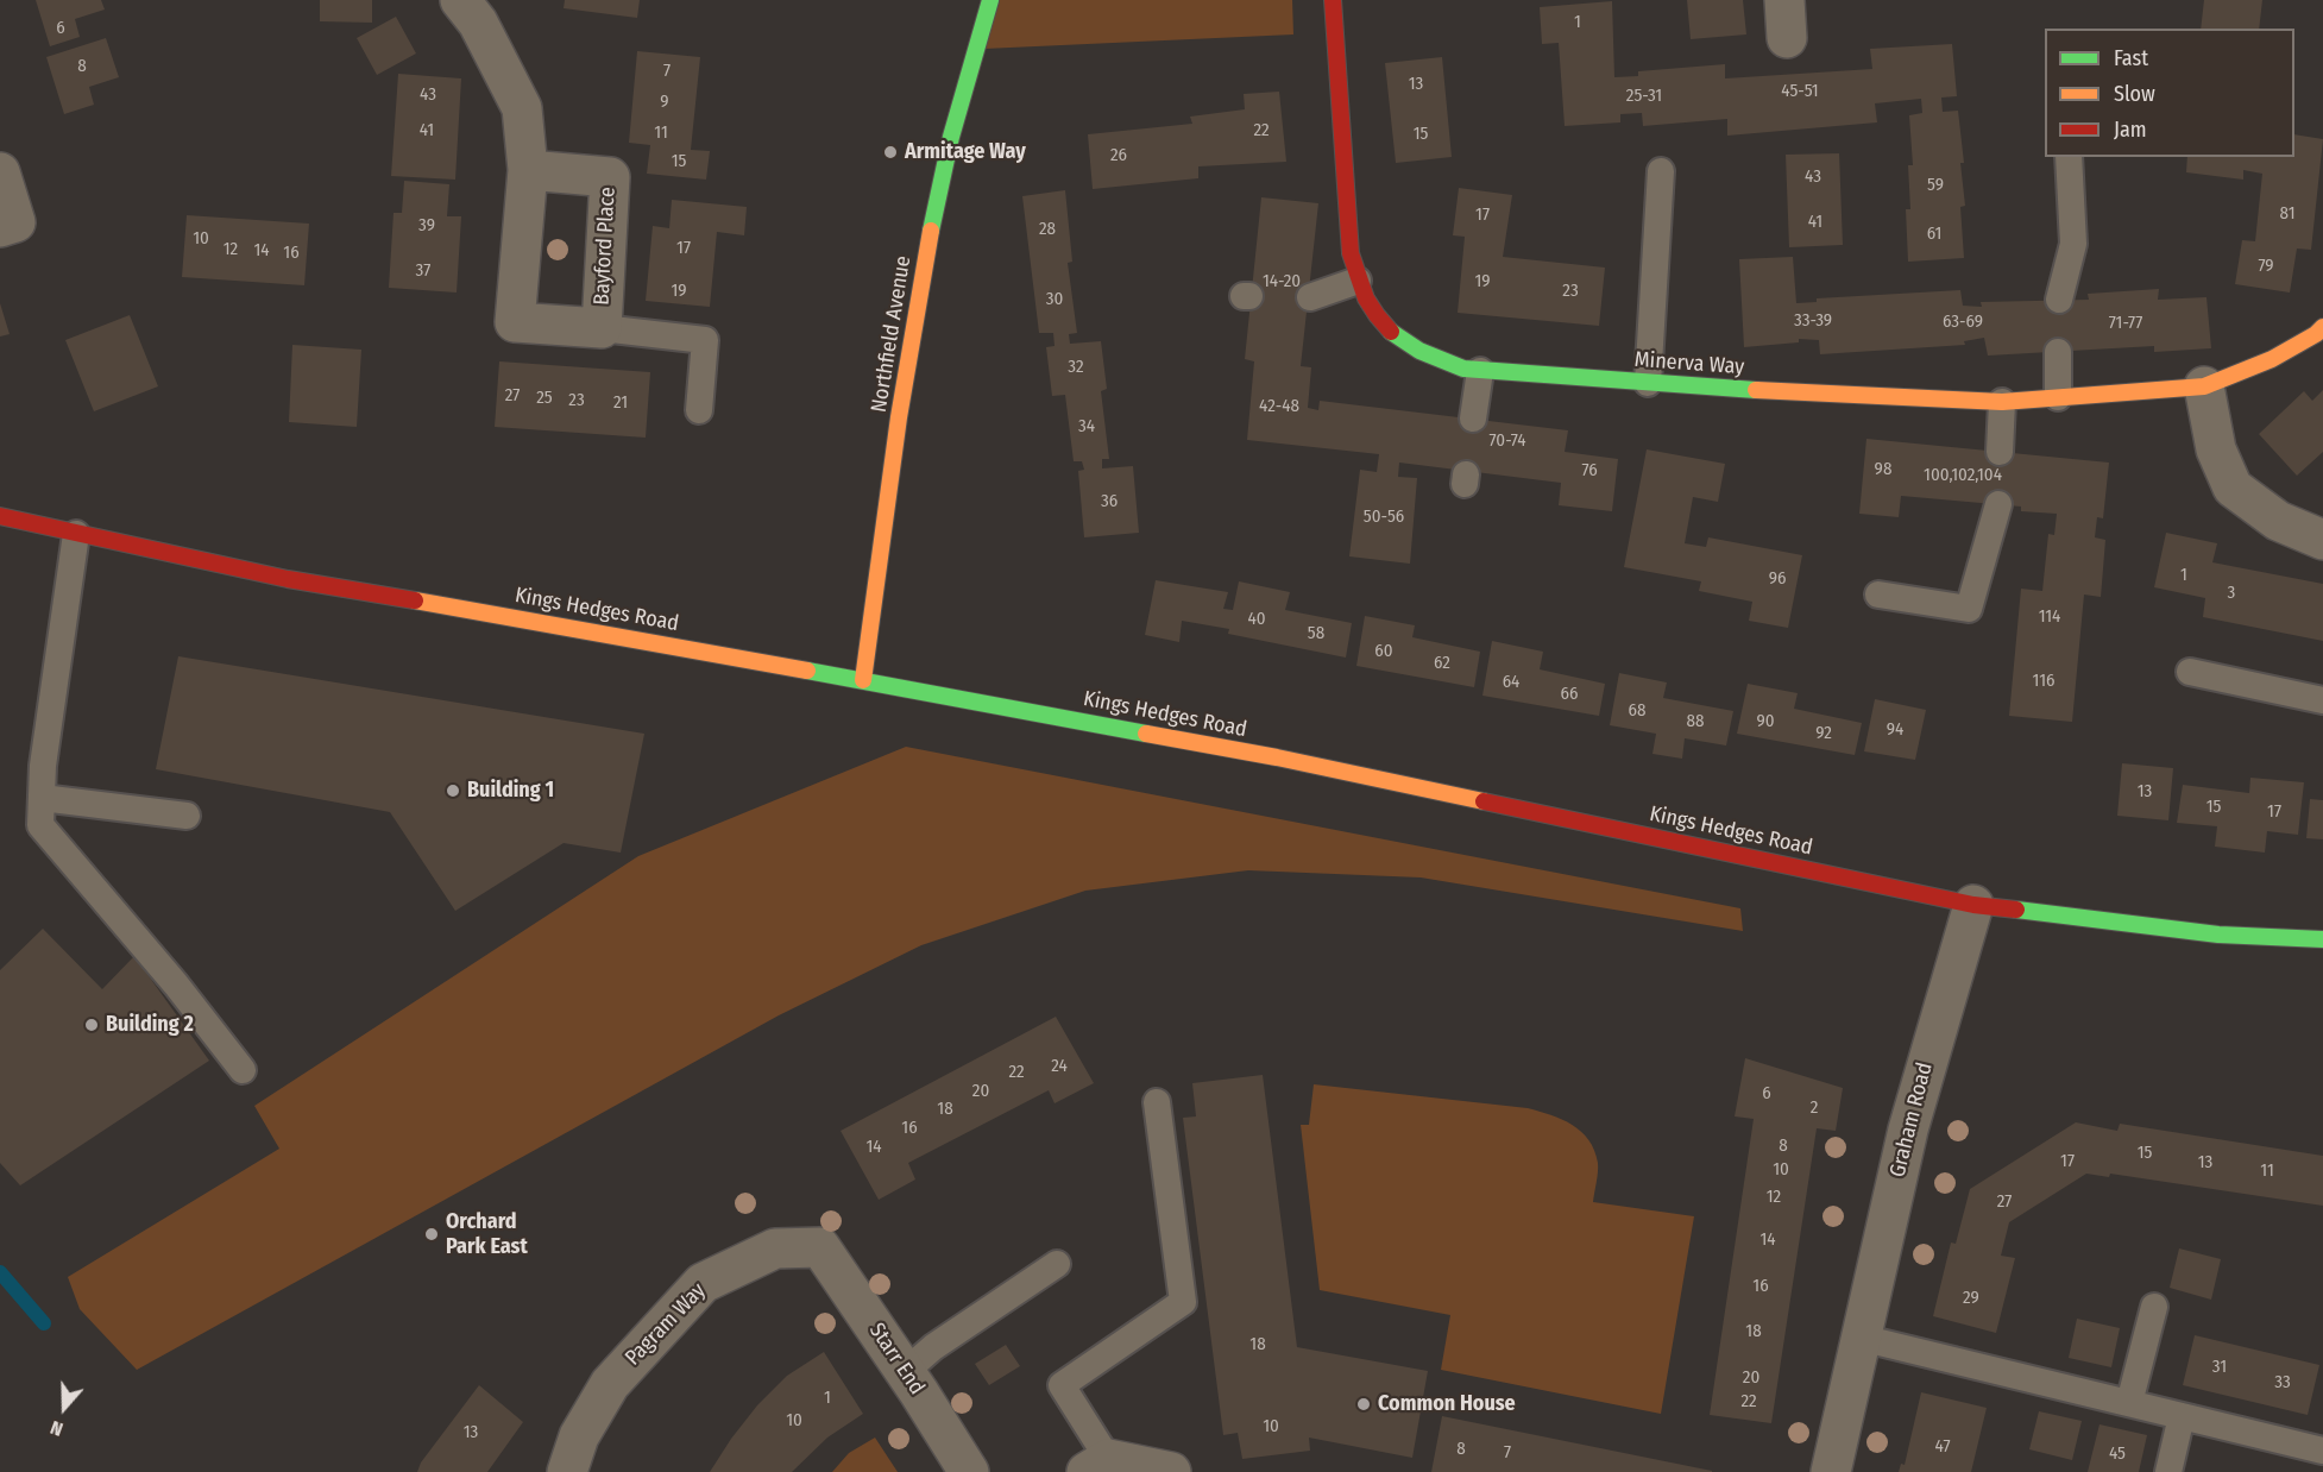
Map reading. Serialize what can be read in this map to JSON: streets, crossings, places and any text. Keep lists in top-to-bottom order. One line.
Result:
{"streets":{"street":["Bayford Place","Northfield Avenue","Minerva Way","Kings Hedges Road","Graham Road","Pagram Way","Starr End"]},"crossings":[["Northfield Avenue","Kings Hedges Road"],["Kings Hedges Road","Graham Road"],["Pagram Way","Starr End"]],"places":["Armitage Way","Building 1","Building 2","Orchard Park East","Common House"],"house_numbers":["1","6","8","7","13","45-51","43","25-31","9","41","22","11","15","26","15","43","59","81","17","41","39","28","61","10","17","12","14","16","79","37","14-20","19","19","23","30","33-39","63-69","71-77","32","27","25","23","21","42-48","34","70-74","98","76","100,102,104","36","50-56","1","96","3","114","40","58","60","62","116","64","66","68","88","90","94","92","13","15","17","24","22","20","6","2","18","16","8","14","15","17","13","10","11","12","27","14","16","29","18","18","31","20","33","1","22","10","10","13","47","8","7","45"],"legend":["Fast","Slow","Jam"],"north":"bottom"}
